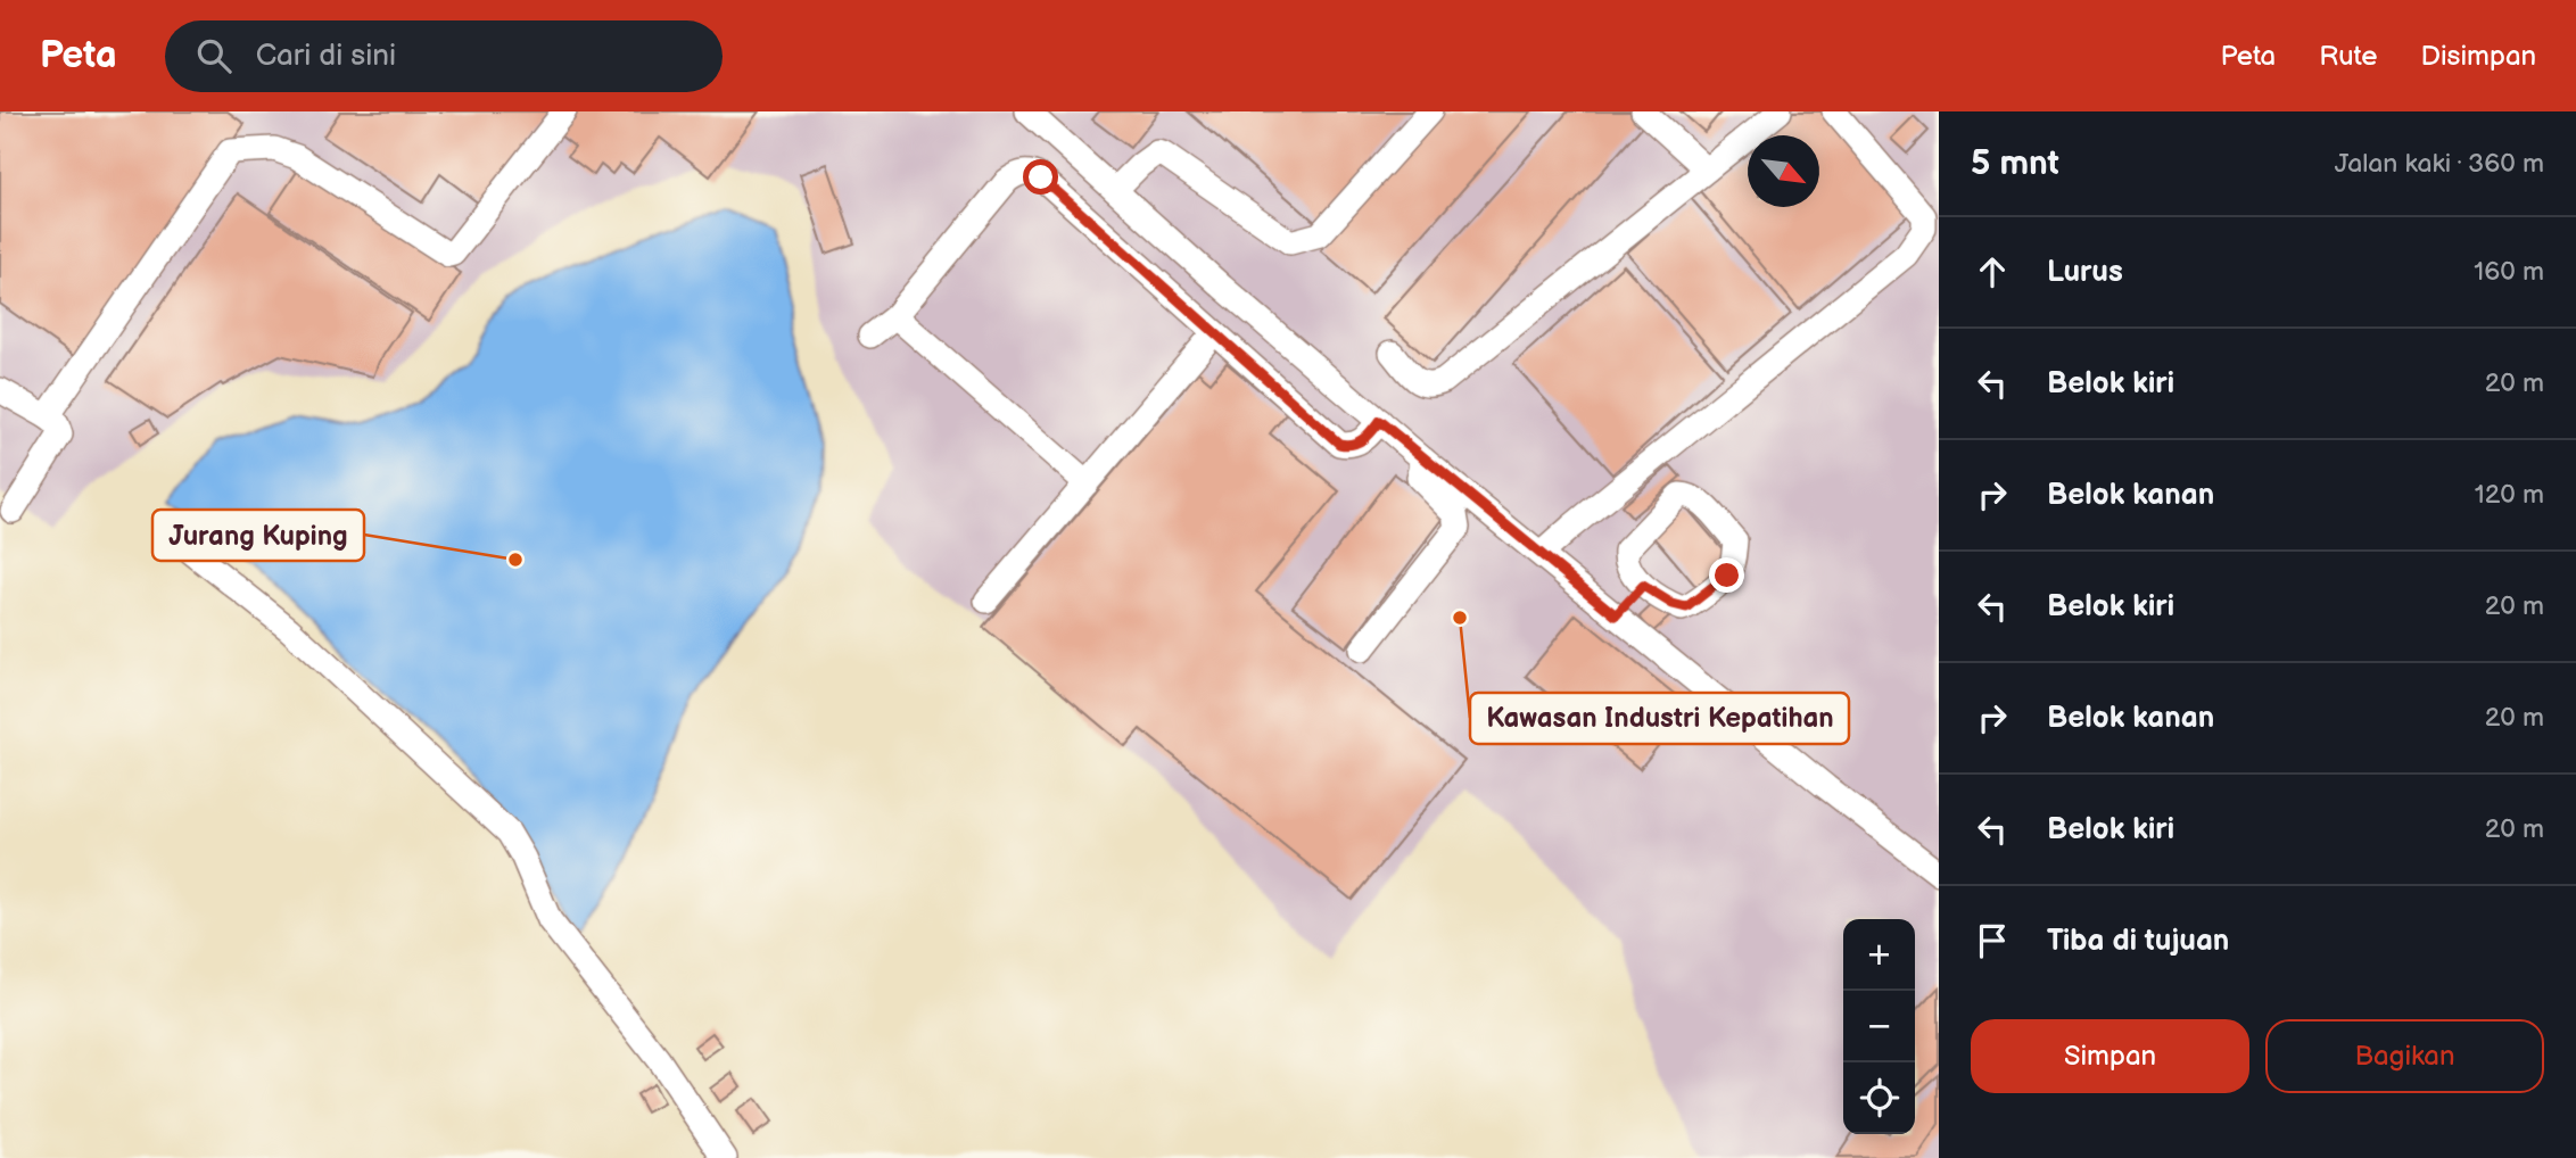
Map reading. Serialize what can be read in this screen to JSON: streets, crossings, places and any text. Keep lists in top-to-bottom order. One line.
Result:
{"places":["Jurang Kuping","Kawasan Industri Kepatihan"],"north":"bottom right","page":{"header":"Peta","search":"Cari di sini","nav":["Peta","Rute","Disimpan"],"heading":["5 mnt","Jalan kaki · 360 m"],"list":[["Lurus","160 m"],["Belok kiri","20 m"],["Belok kanan","120 m"],["Belok kiri","20 m"],["Belok kanan","20 m"],["Belok kiri","20 m"],"Tiba di tujuan"],"map_buttons":["+","−"],"buttons":["Simpan","Bagikan"]}}
